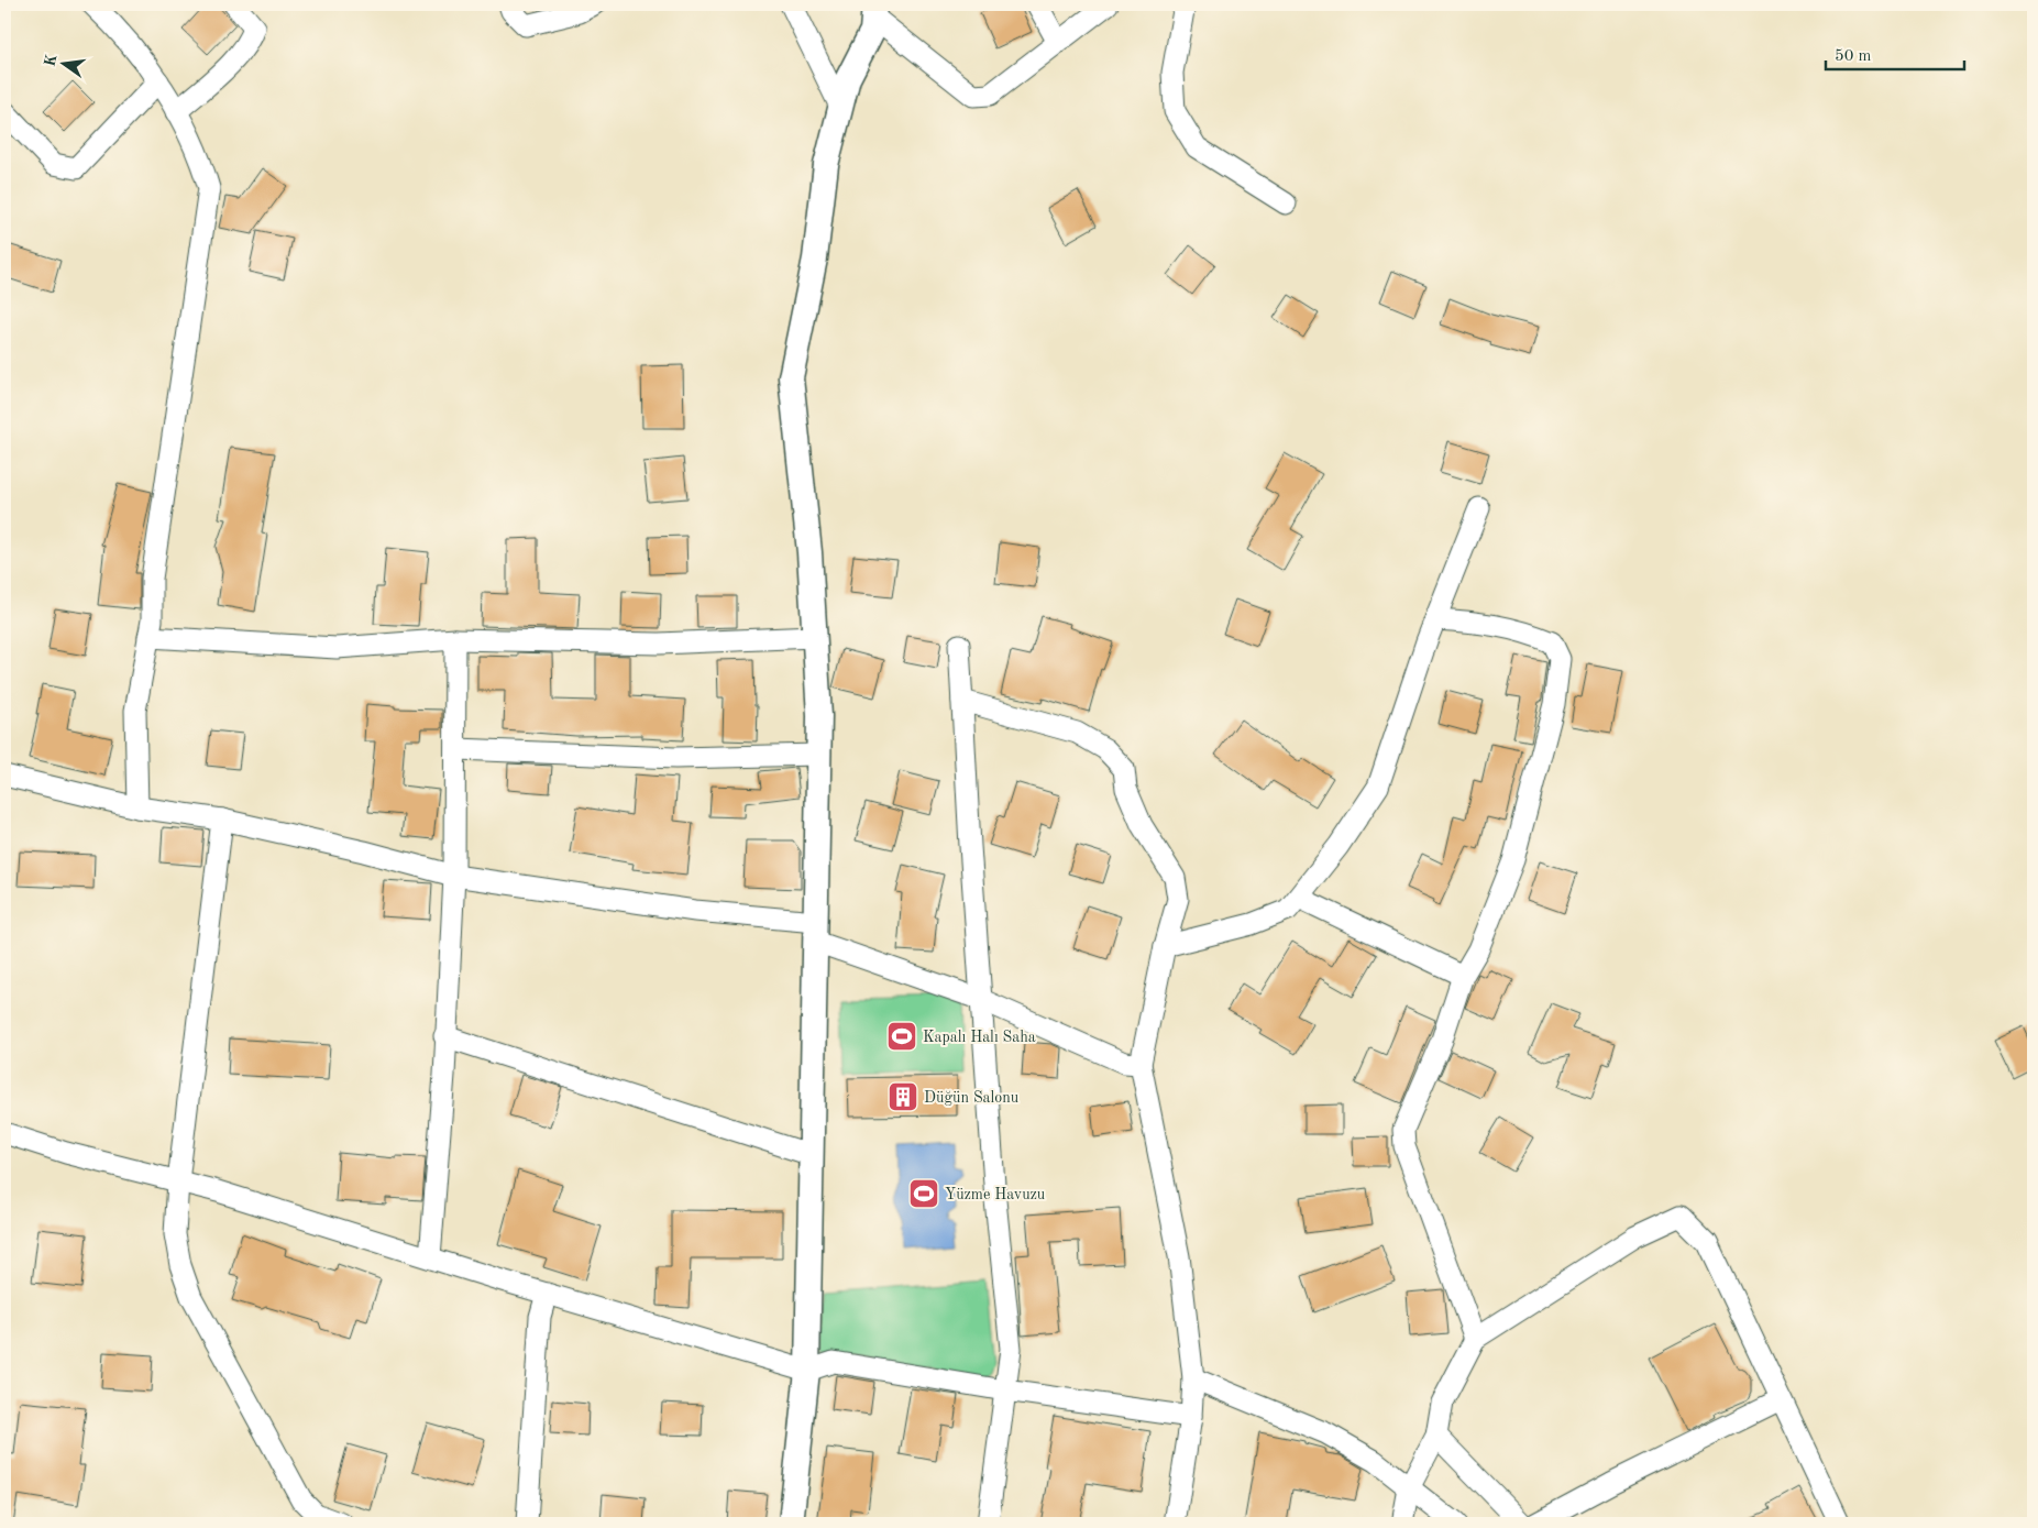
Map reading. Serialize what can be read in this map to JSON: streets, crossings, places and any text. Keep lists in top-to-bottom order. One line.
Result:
{"places":{"sports":["Kapalı Halı Saha","Yüzme Havuzu"],"building":["Düğün Salonu"]},"scale_bar":"50 m","north":"left"}
